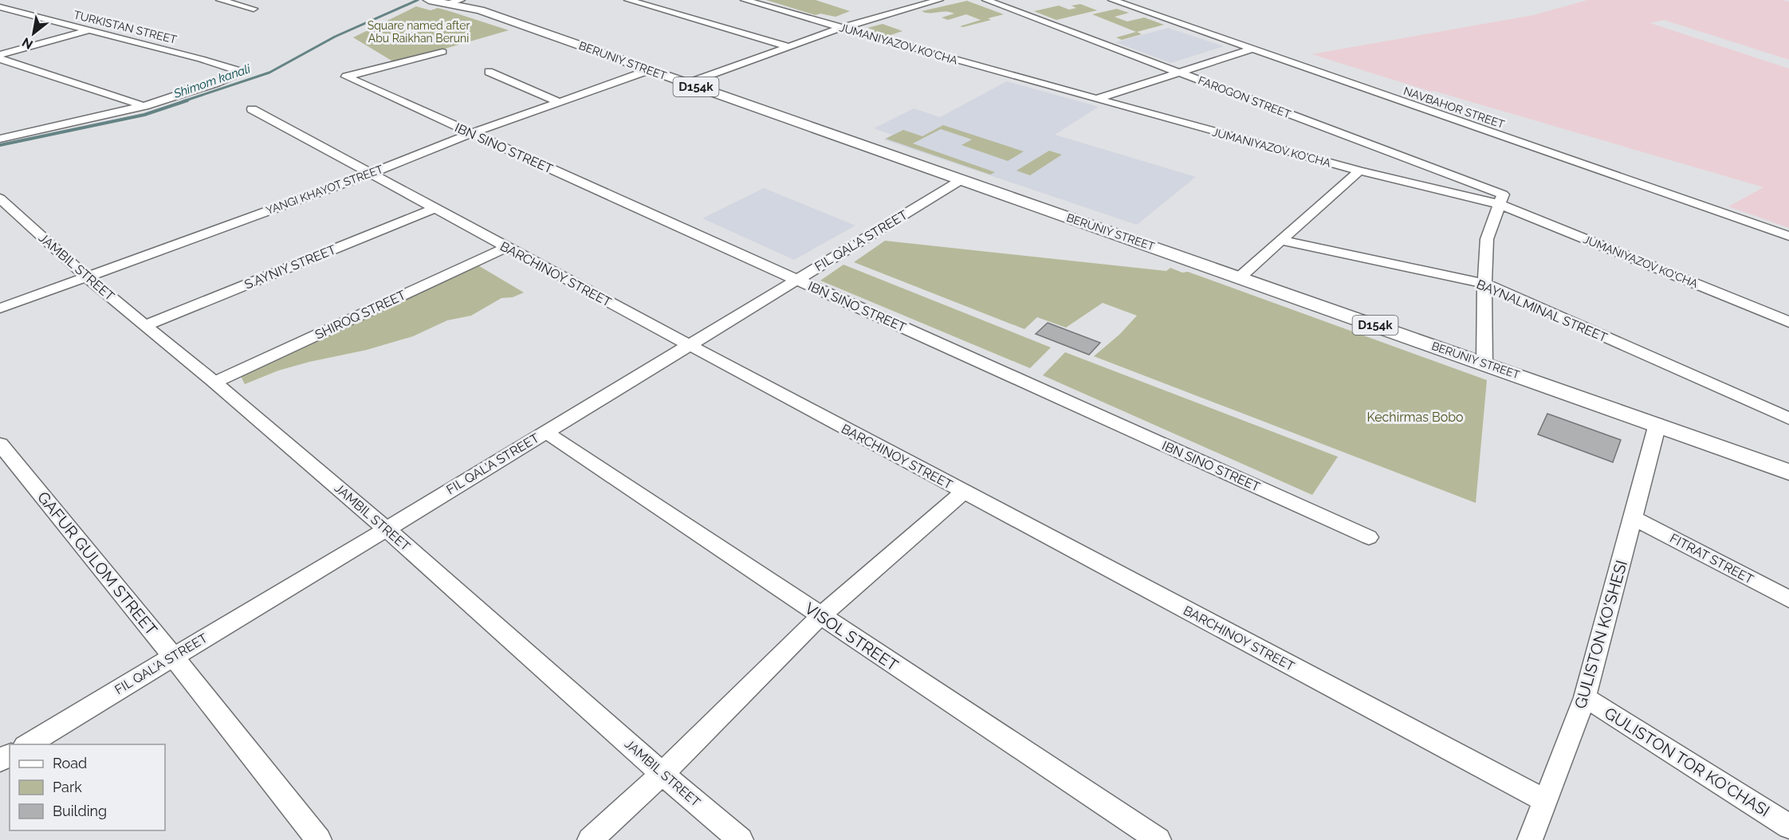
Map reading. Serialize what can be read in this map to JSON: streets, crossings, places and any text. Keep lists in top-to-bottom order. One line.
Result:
{"streets":{"main road":["BERUNIY STREET","D154k"],"street":["TURKISTAN STREET","JUMANIYAZOV KO'CHA","FAROGON STREET","NAVBAHOR STREET","IBN SINO STREET","YANGI KHAYOT STREET","FIL QAL'A STREET","JAMBIL STREET","S.AYNIY STREET","BARCHINOY STREET","BAYNALMINAL STREET","SHIROQ STREET","FITRAT STREET","GAFUR GULOM STREET","GULISTON KO'SHESI","VISOL STREET","GULISTON TOR KO'CHASI"]},"crossings":[["JUMANIYAZOV KO'CHA","FAROGON STREET"],["BERUNIY STREET","YANGI KHAYOT STREET"],["BERUNIY STREET","FIL QAL'A STREET"],["BERUNIY STREET","GULISTON KO'SHESI"],["IBN SINO STREET","YANGI KHAYOT STREET"],["IBN SINO STREET","FIL QAL'A STREET"],["YANGI KHAYOT STREET","JAMBIL STREET"],["YANGI KHAYOT STREET","BARCHINOY STREET"],["FIL QAL'A STREET","JAMBIL STREET"],["FIL QAL'A STREET","BARCHINOY STREET"],["FIL QAL'A STREET","GAFUR GULOM STREET"],["FIL QAL'A STREET","VISOL STREET"],["JAMBIL STREET","S.AYNIY STREET"],["JAMBIL STREET","SHIROQ STREET"],["S.AYNIY STREET","BARCHINOY STREET"],["BARCHINOY STREET","SHIROQ STREET"],["BARCHINOY STREET","GULISTON KO'SHESI"],["FITRAT STREET","GULISTON KO'SHESI"],["GULISTON KO'SHESI","GULISTON TOR KO'CHASI"]],"water":["Shimom kanali"],"parks":["Square named after Abu Raikhan Beruni","Kechirmas Bobo"],"legend":["Road","Park","Building"],"north":"bottom left"}
